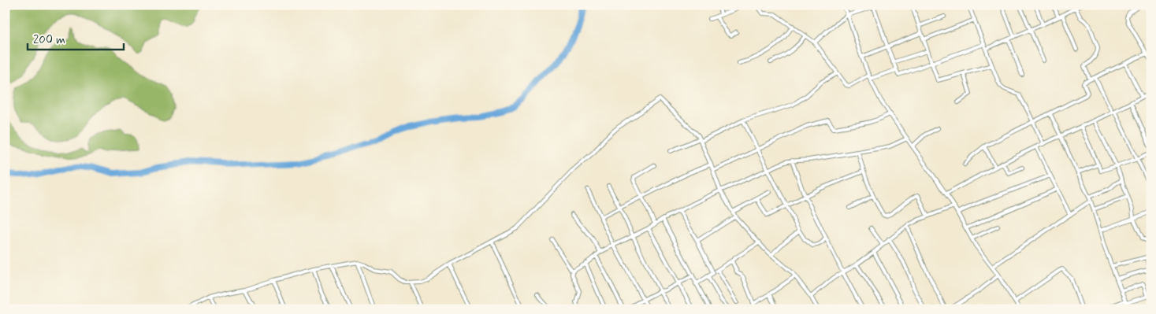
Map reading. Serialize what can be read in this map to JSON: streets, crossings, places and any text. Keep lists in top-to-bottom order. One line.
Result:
{"scale_bar":"200 m"}
